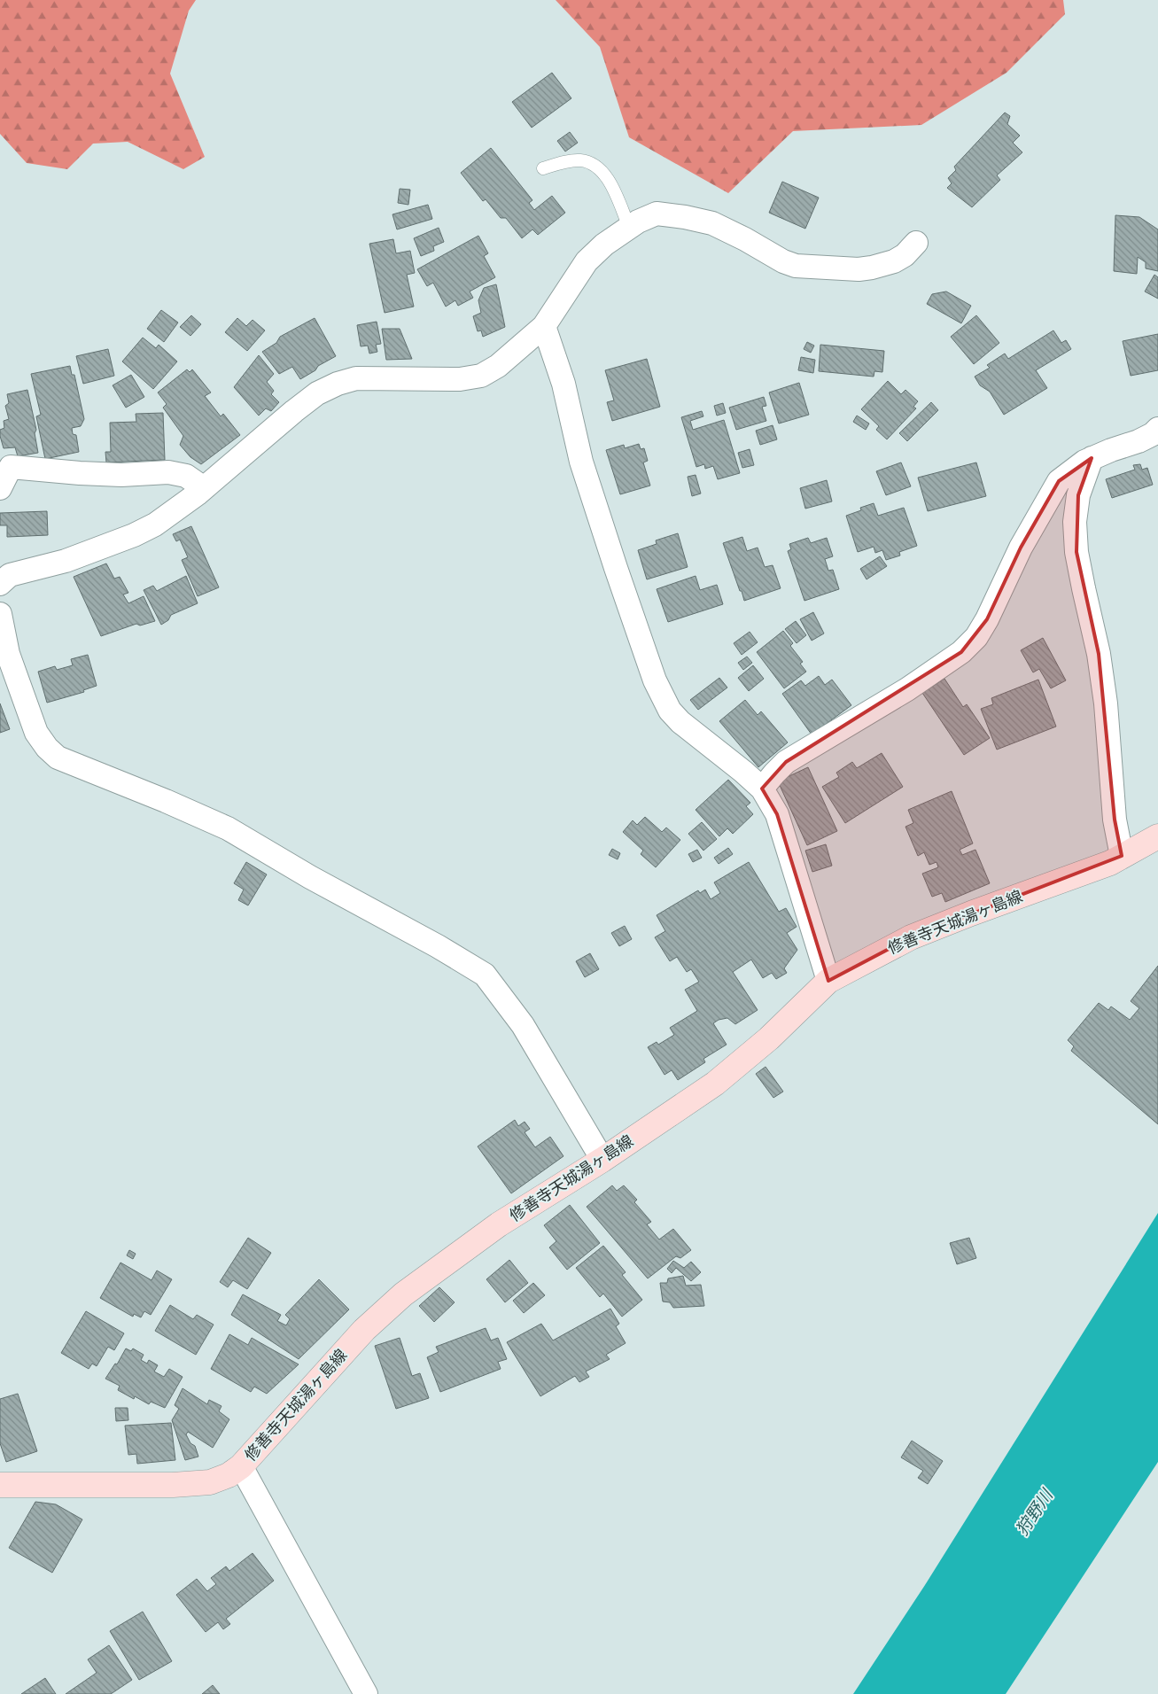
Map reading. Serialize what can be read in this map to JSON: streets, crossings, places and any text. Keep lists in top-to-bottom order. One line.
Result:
{"streets":{"main road":["修善寺天城湯ヶ島線"]},"water":["狩野川"]}
